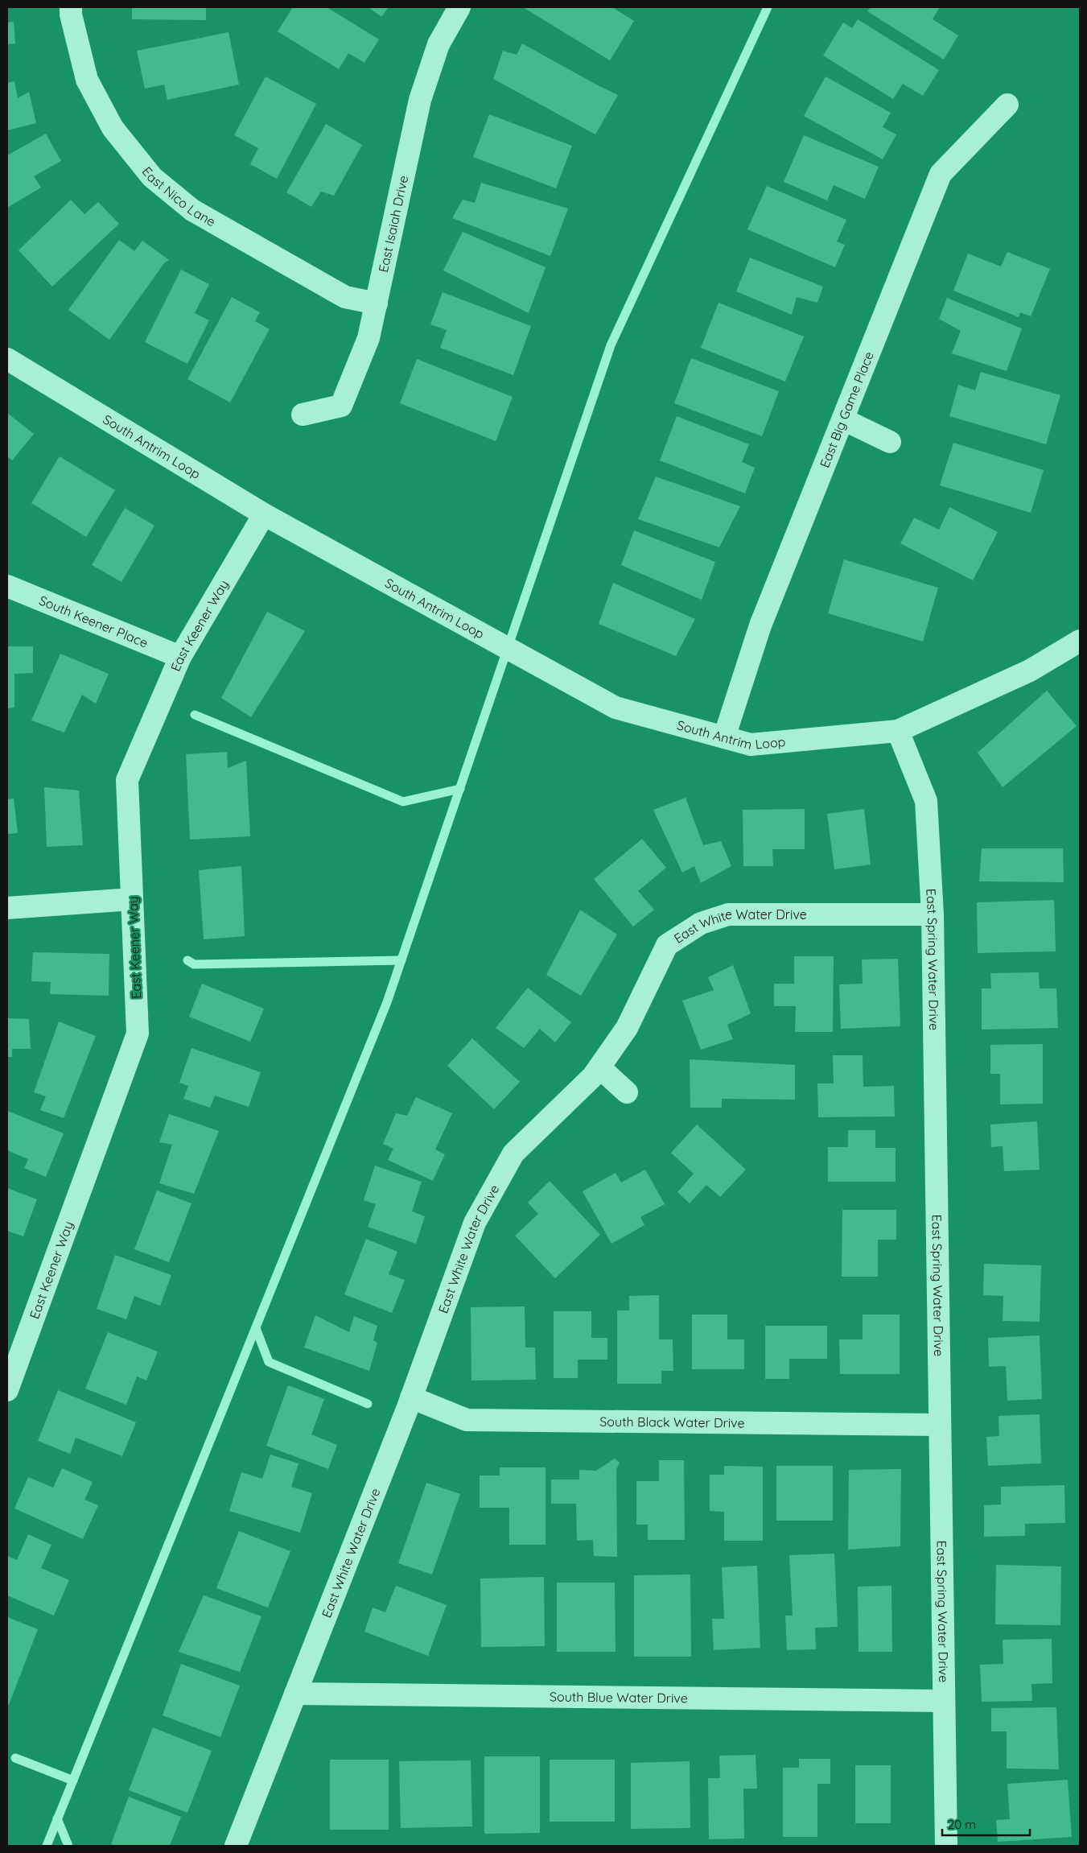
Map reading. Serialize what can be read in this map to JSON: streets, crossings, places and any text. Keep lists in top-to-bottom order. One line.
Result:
{"streets":{"street":["East Nico Lane","East Isaiah Drive","East Big Game Place","South Antrim Loop","South Keener Place","East Keener Way","East White Water Drive","East Spring Water Drive","South Black Water Drive","South Blue Water Drive"]},"crossings":[["East Nico Lane","East Isaiah Drive"],["East Big Game Place","South Antrim Loop"],["South Antrim Loop","East Keener Way"],["South Antrim Loop","East Spring Water Drive"],["South Keener Place","East Keener Way"],["East White Water Drive","East Spring Water Drive"],["East White Water Drive","South Black Water Drive"],["East White Water Drive","South Blue Water Drive"],["East Spring Water Drive","South Black Water Drive"],["East Spring Water Drive","South Blue Water Drive"]],"scale_bar":"20 m"}
